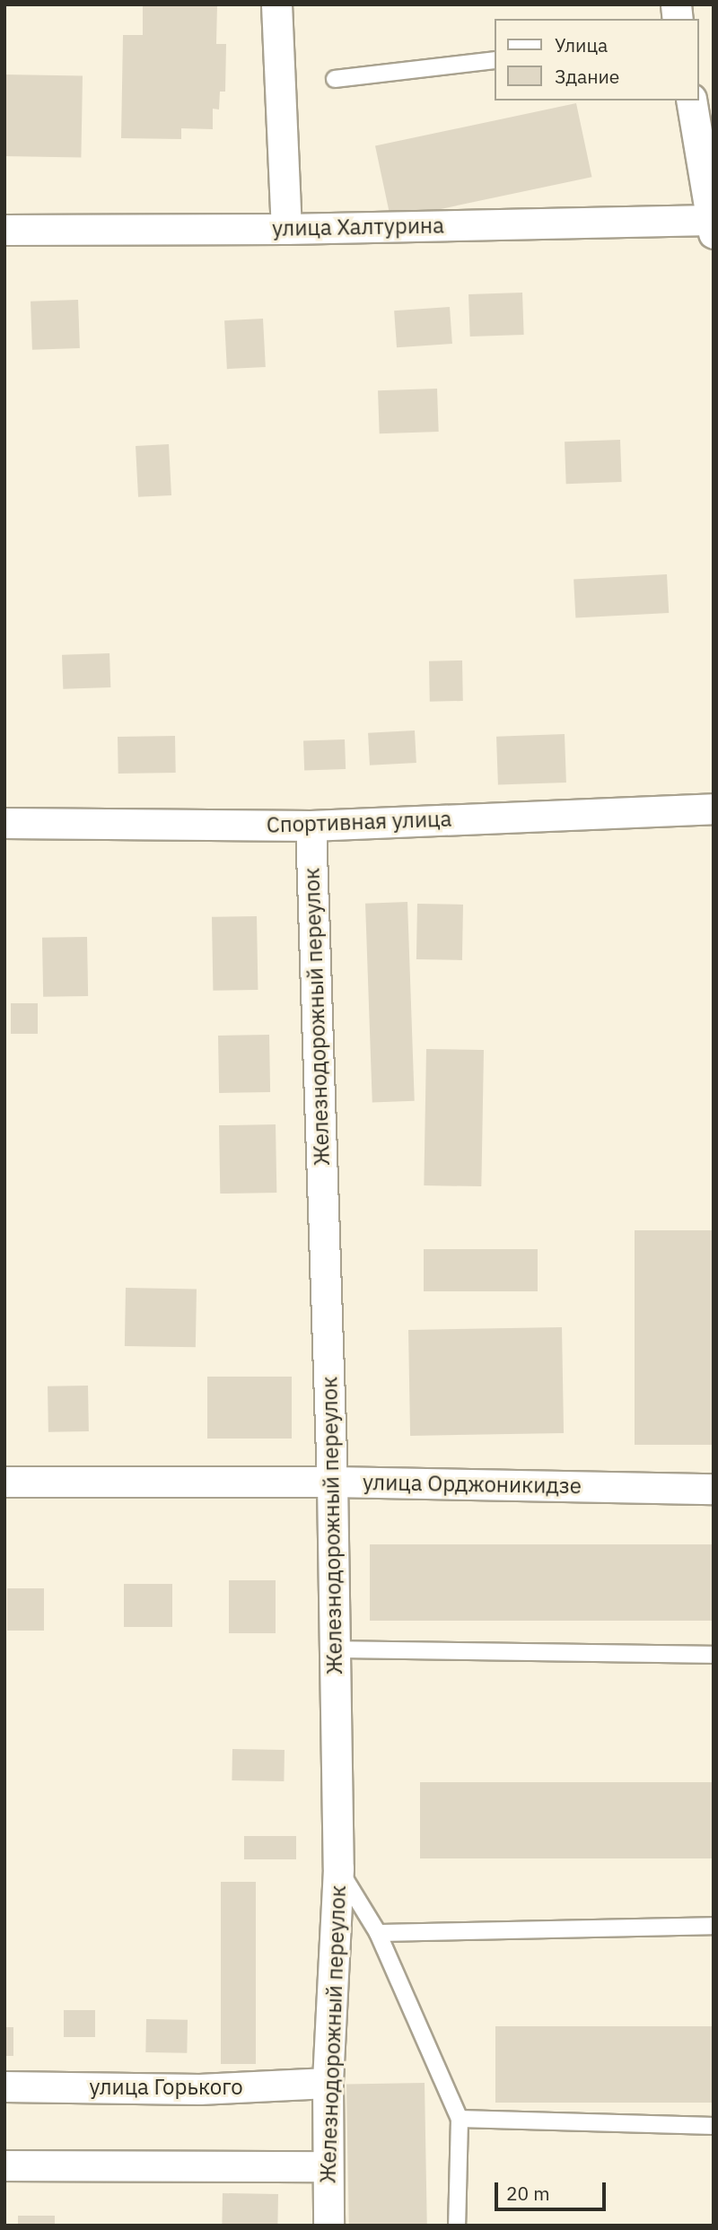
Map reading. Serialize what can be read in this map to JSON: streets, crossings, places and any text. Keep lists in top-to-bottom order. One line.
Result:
{"streets":{"street":["улица Халтурина","Спортивная улица","Железнодорожный переулок","улица Орджоникидзе","улица Горького"]},"crossings":[["Спортивная улица","Железнодорожный переулок"],["Железнодорожный переулок","улица Орджоникидзе"],["Железнодорожный переулок","улица Горького"]],"legend":["Улица","Здание"],"scale_bar":"20 m"}
